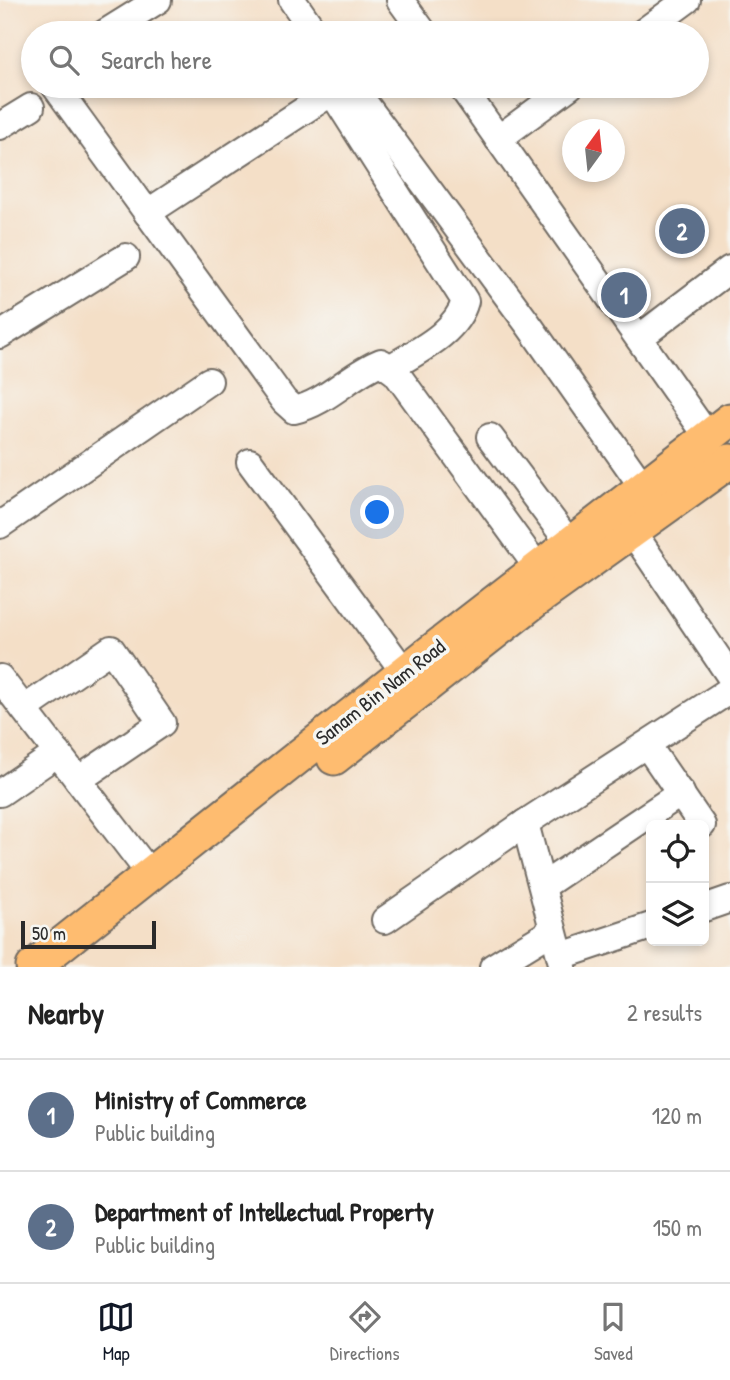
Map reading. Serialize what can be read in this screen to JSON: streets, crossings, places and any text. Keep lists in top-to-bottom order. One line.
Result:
{"streets":{"main road":["Sanam Bin Nam Road"]},"scale_bar":"50 m","north":"top","page":{"search":"Search here","pins":["2","1"],"scale":"50 m","heading":["Nearby","2 results"],"list":[{"mark":"1","name":"Ministry of Commerce","note":"Public building","value":"120 m"},{"mark":"2","name":"Department of Intellectual Property","note":"Public building","value":"150 m"}],"nav":["Map","Directions","Saved"]}}
